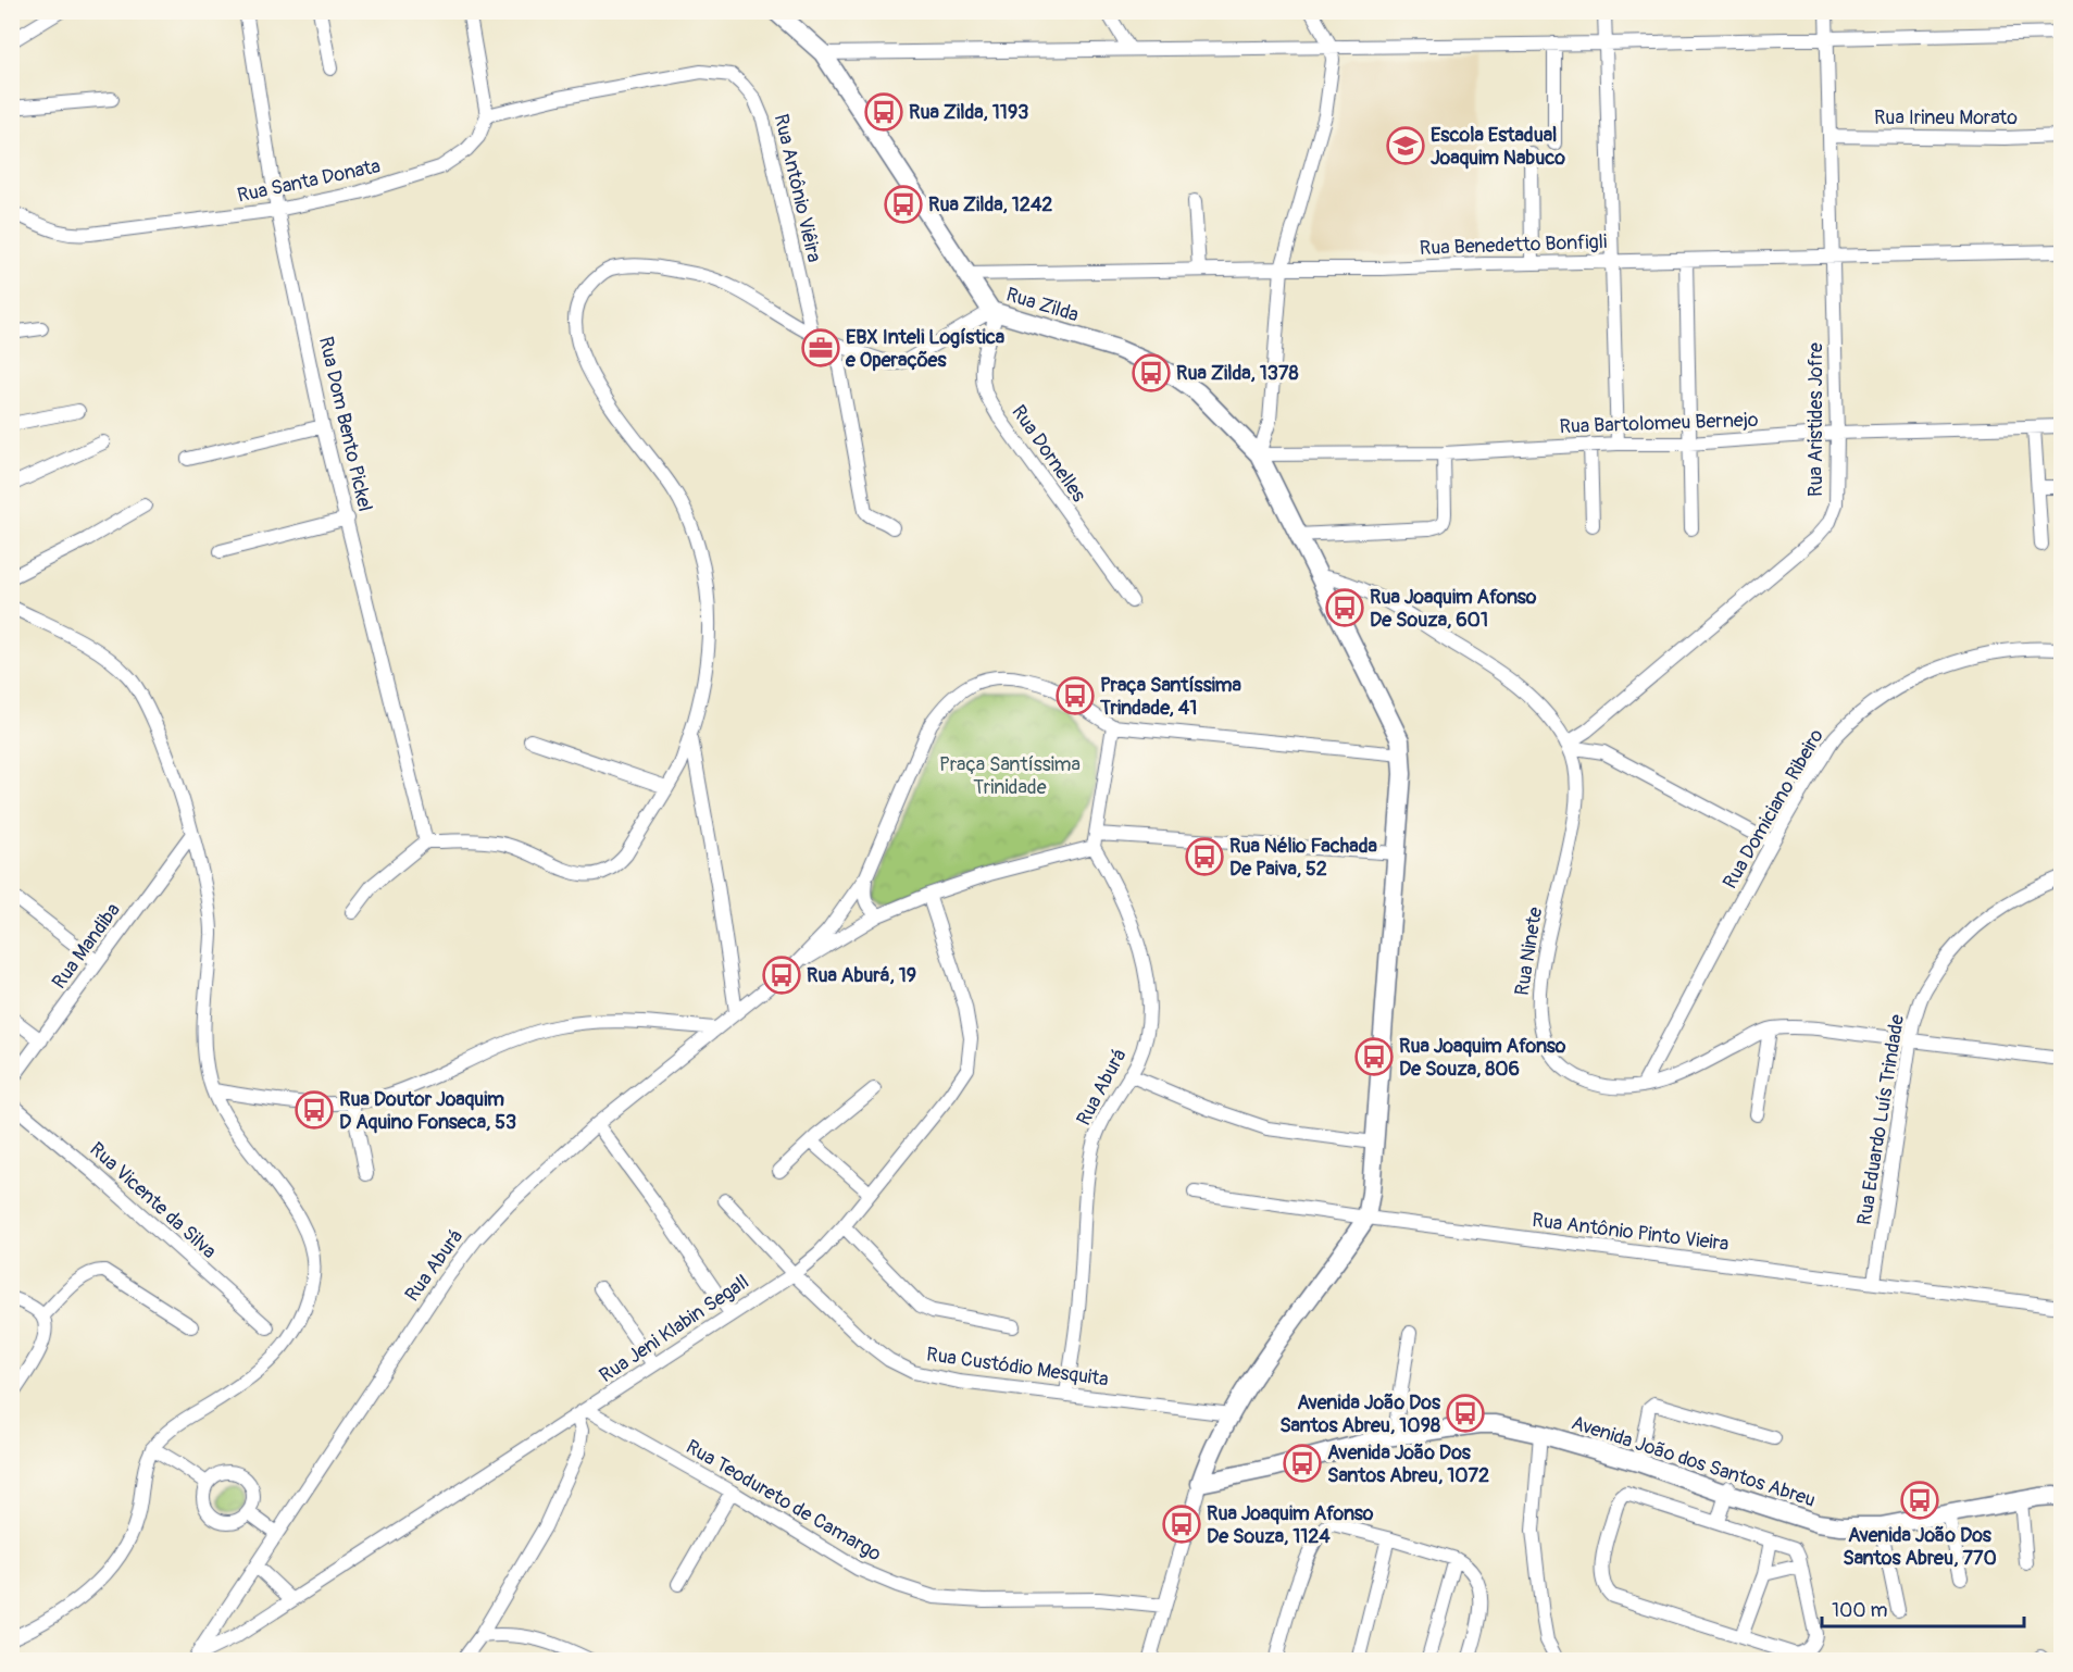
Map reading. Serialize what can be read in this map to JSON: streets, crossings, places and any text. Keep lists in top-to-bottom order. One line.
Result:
{"streets":{"main road":["Rua Zilda","Avenida João dos Santos Abreu"],"street":["Rua Irineu Morato","Rua Santa Donata","Rua Antônio Viêira","Rua Benedetto Bonfigli","Rua Aristides Jofre","Rua Bartolomeu Bernejo","Rua Dom Bento Pickel","Rua Dornelles","Rua Domiciano Ribeiro","Rua Mandiba","Rua Ninete","Rua Aburá","Rua Eduardo Luís Trindade","Rua Vicente da Silva","Rua Antônio Pinto Vieira","Rua Jeni Klabin Segall","Rua Custódio Mesquita","Rua Teodureto de Camargo"]},"crossings":[["Rua Irineu Morato","Rua Aristides Jofre"],["Rua Santa Donata","Rua Antônio Viêira"],["Rua Santa Donata","Rua Dom Bento Pickel"],["Rua Benedetto Bonfigli","Rua Zilda"],["Rua Benedetto Bonfigli","Rua Aristides Jofre"],["Rua Zilda","Rua Bartolomeu Bernejo"],["Rua Zilda","Rua Dornelles"],["Rua Zilda","Rua Ninete"],["Rua Aristides Jofre","Rua Bartolomeu Bernejo"],["Rua Aristides Jofre","Rua Ninete"],["Rua Domiciano Ribeiro","Rua Ninete"],["Rua Ninete","Rua Eduardo Luís Trindade"],["Rua Aburá","Rua Jeni Klabin Segall"],["Rua Aburá","Rua Custódio Mesquita"],["Rua Eduardo Luís Trindade","Rua Antônio Pinto Vieira"],["Rua Jeni Klabin Segall","Rua Custódio Mesquita"],["Rua Jeni Klabin Segall","Rua Teodureto de Camargo"]],"parks":["Praça Santíssima Trinidade"],"places":{"bus stop":["Rua Zilda, 1193","Rua Zilda, 1242","Rua Zilda, 1378","Rua Joaquim Afonso De Souza, 601","Praça Santíssima Trindade, 41","Rua Nélio Fachada De Paiva, 52","Rua Aburá, 19","Rua Joaquim Afonso De Souza, 806","Rua Doutor Joaquim D Aquino Fonseca, 53","Avenida João Dos Santos Abreu, 1098","Avenida João Dos Santos Abreu, 1072","Avenida João Dos Santos Abreu, 770","Rua Joaquim Afonso De Souza, 1124"],"school or university":["Escola Estadual Joaquim Nabuco"],"office":["EBX Inteli Logística e Operações"]},"scale_bar":"100 m"}
